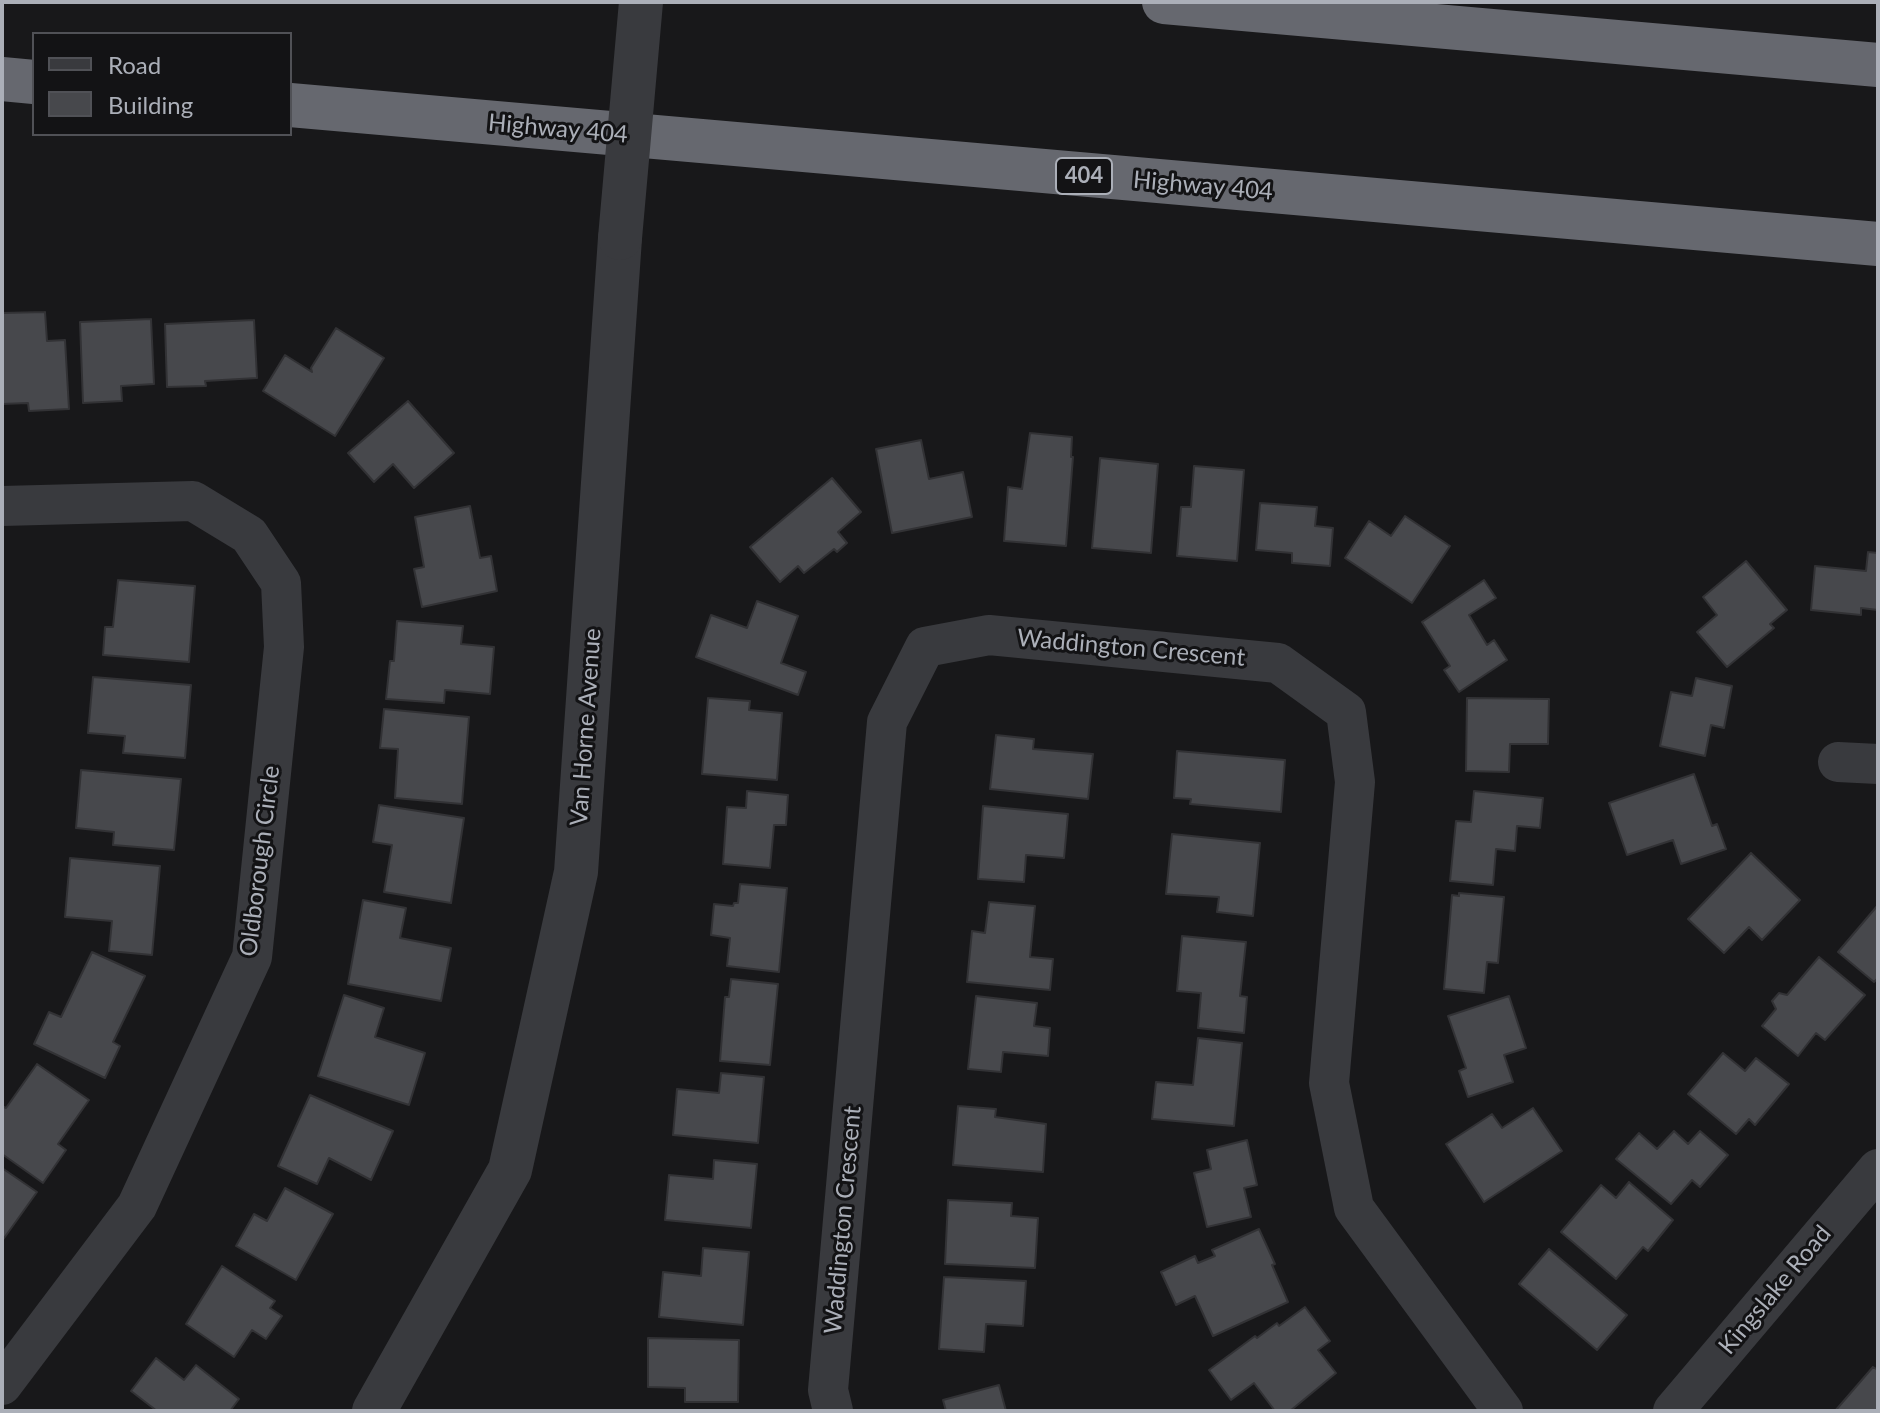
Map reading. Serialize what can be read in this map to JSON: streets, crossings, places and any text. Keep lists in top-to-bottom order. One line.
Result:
{"streets":{"highway":["Highway 404","404"],"street":["Waddington Crescent","Van Horne Avenue","Oldborough Circle","Kingslake Road"]},"legend":["Road","Building"]}
